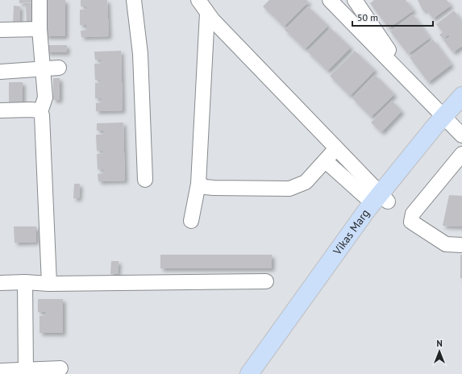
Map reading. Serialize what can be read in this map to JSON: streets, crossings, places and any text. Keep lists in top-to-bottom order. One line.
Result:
{"streets":{"main road":["Vikas Marg"]},"scale_bar":"50 m","north":"top"}
